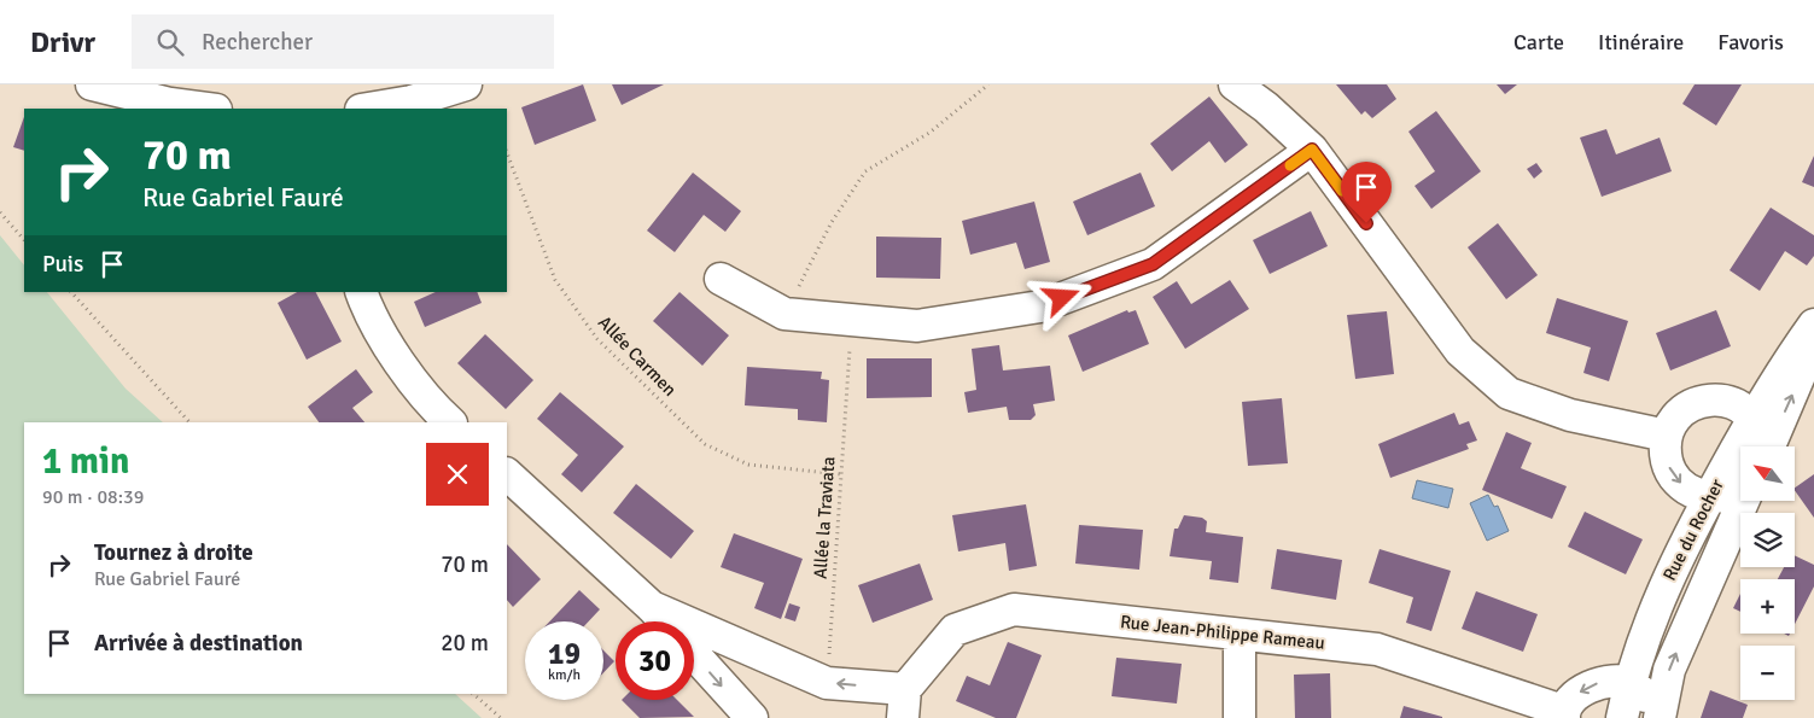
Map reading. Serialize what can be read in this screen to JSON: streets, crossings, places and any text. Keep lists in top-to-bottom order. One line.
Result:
{"streets":{"street":["Rue du Rocher","Rue Jean-Philippe Rameau"],"path":["Allée Carmen","Allée la Traviata"]},"crossings":[["Allée Carmen","Allée la Traviata"],["Allée la Traviata","Rue Jean-Philippe Rameau"]],"north":"top left","page":{"header":"Drivr","search":"Rechercher","nav":["Carte","Itinéraire","Favoris"],"turn":["70 m","Rue Gabriel Fauré"],"then":"Puis","heading":["1 min","90 m · 08:39"],"map_buttons":["+","−"],"list":[{"name":"Tournez à droite","note":"Rue Gabriel Fauré","value":"70 m"},{"name":"Arrivée à destination","value":"20 m"}],"speed":"19 km/h","limit":"30"}}
